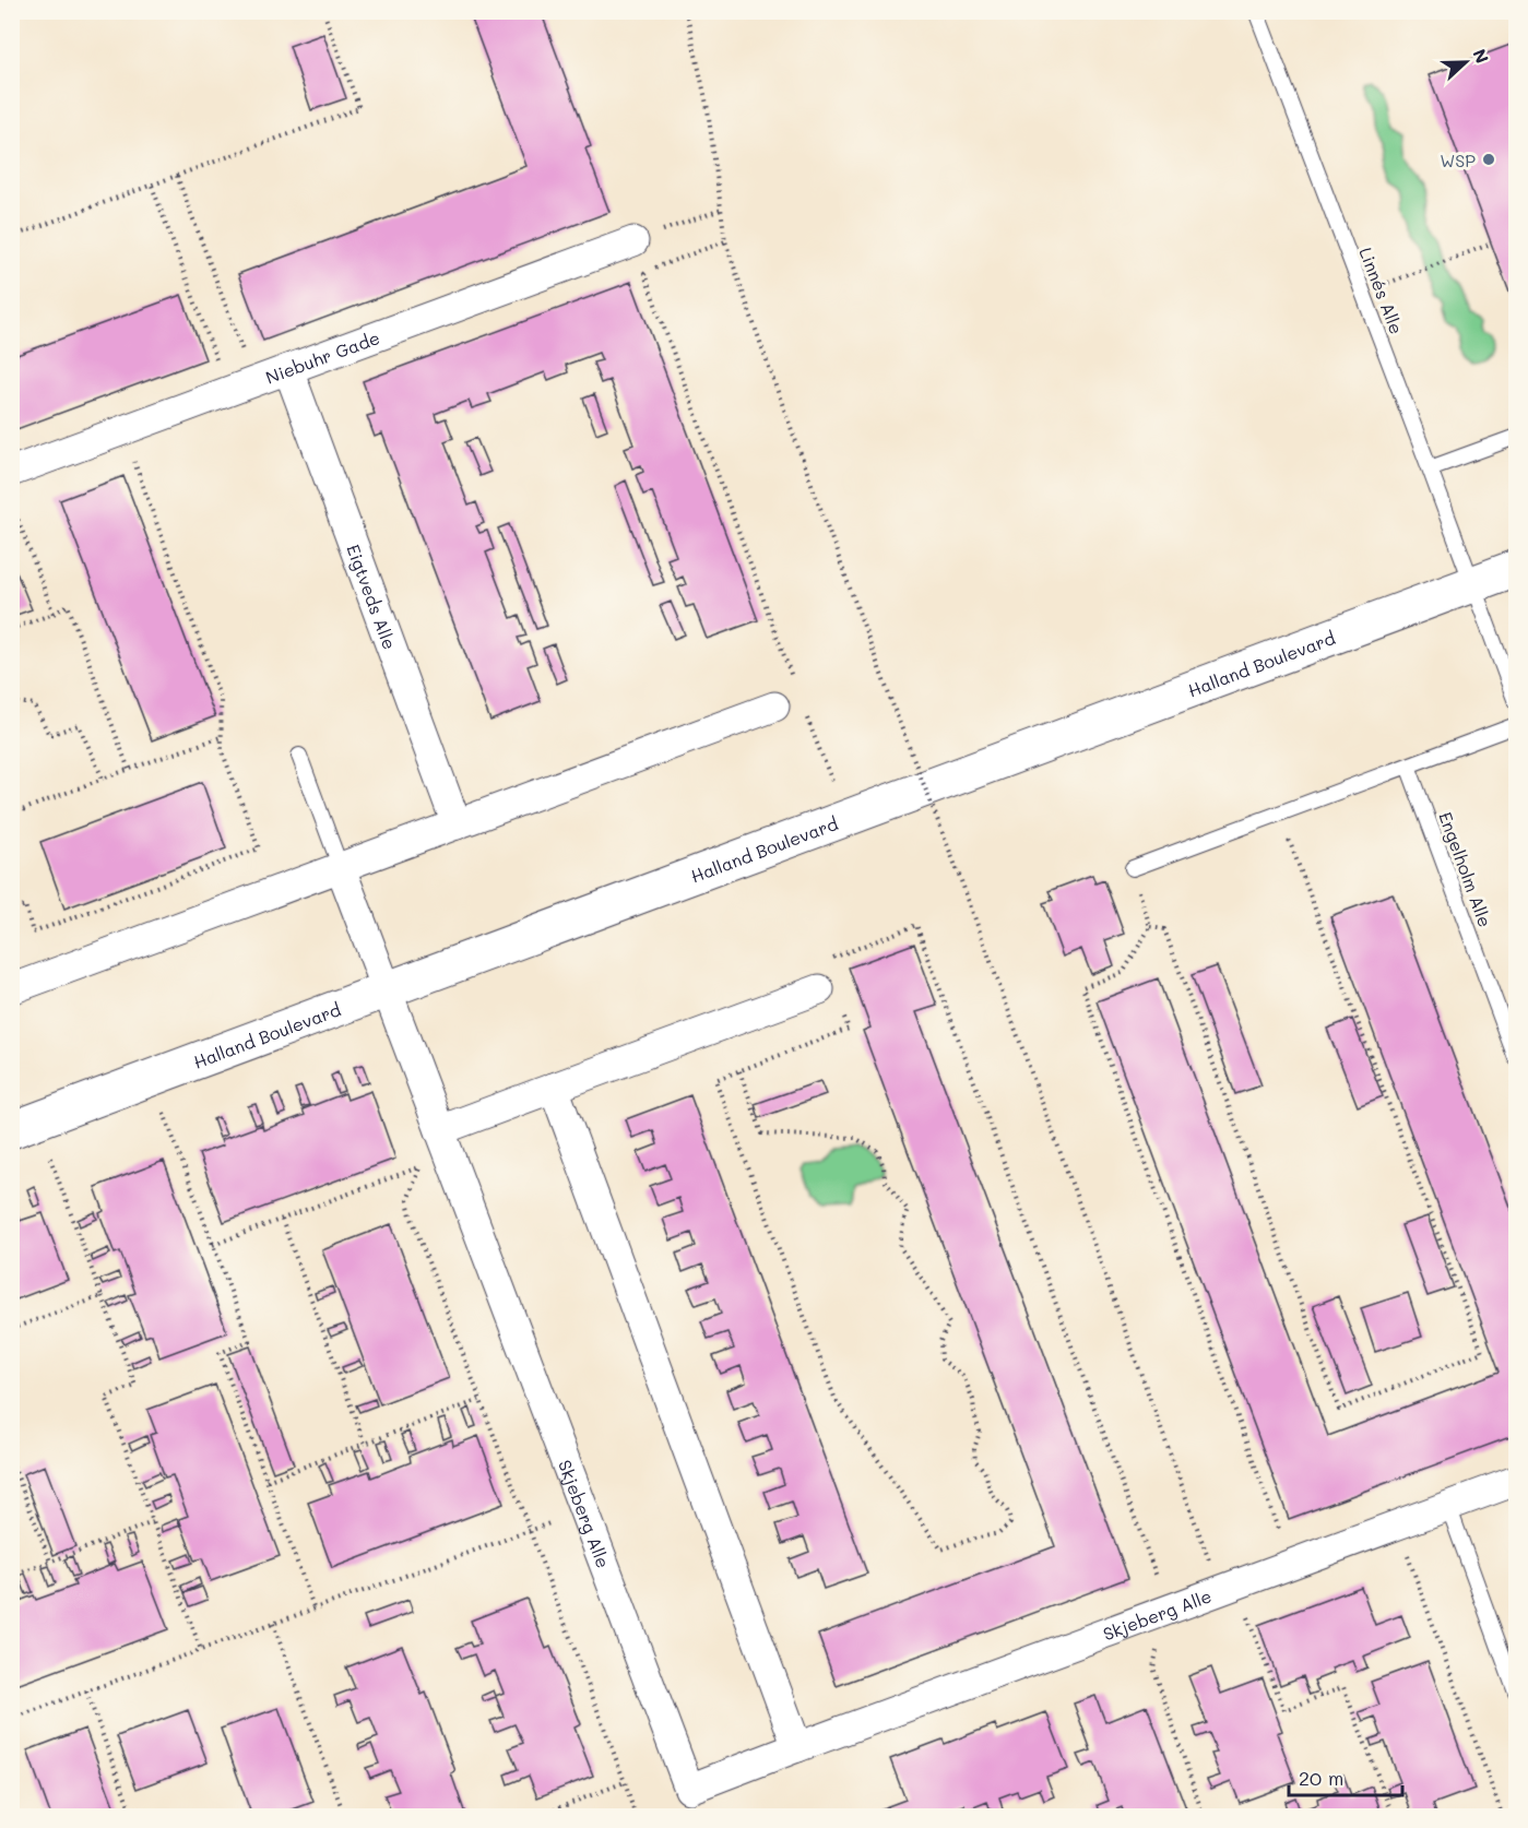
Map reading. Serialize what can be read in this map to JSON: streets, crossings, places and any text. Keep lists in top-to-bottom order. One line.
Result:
{"streets":{"street":["Niebuhr Gade","Eigtveds Alle","Halland Boulevard","Skjeberg Alle"],"lane":["Linnés Alle","Engelholm Alle"]},"crossings":[["Linnés Alle","Halland Boulevard"],["Niebuhr Gade","Eigtveds Alle"],["Halland Boulevard","Skjeberg Alle"]],"places":["WSP"],"scale_bar":"20 m","north":"right"}
